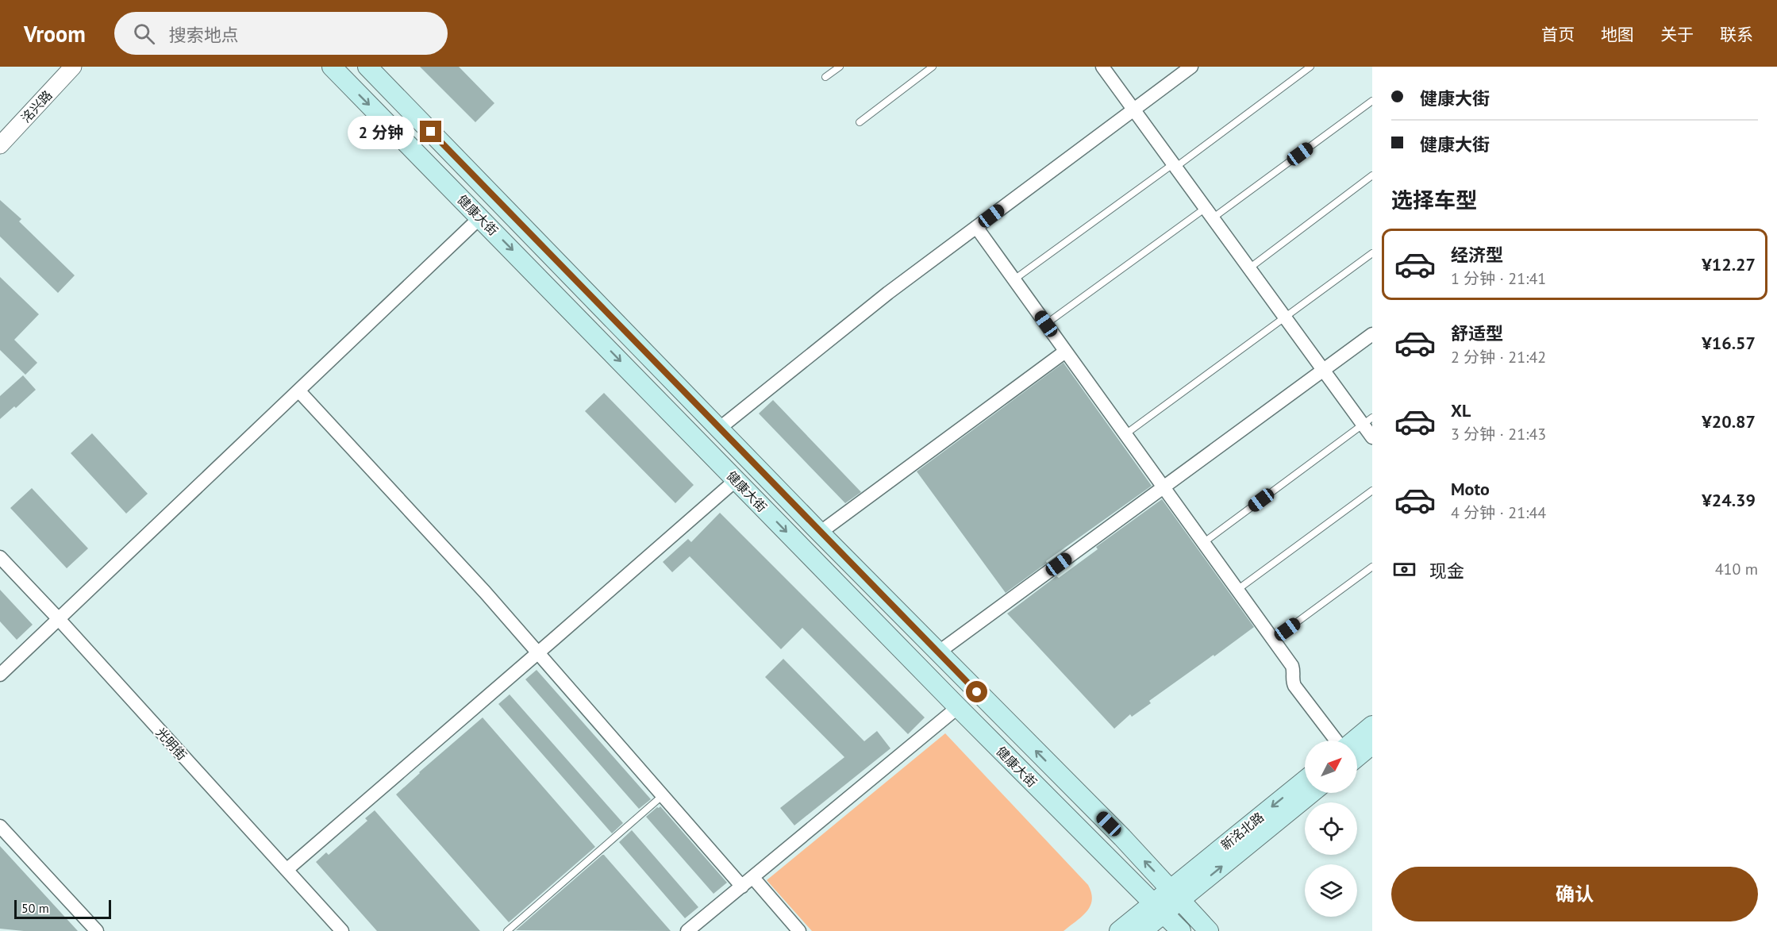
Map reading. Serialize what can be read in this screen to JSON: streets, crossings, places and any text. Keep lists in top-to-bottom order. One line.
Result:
{"streets":{"main road":["健康大街","新洺北路"],"street":["洺兴路","光明街"]},"crossings":[["健康大街","新洺北路"]],"scale_bar":"50 m","north":"top right","page":{"header":"Vroom","search":"搜索地点","nav":["首页","地图","关于","联系"],"banner":["健康大街","健康大街"],"bubble":"2 分钟","heading":"选择车型","list":[{"name":"经济型","note":"1 分钟 · 21:41","value":"¥12.27"},{"name":"舒适型","note":"2 分钟 · 21:42","value":"¥16.57"},{"name":"XL","note":"3 分钟 · 21:43","value":"¥20.87"},{"name":"Moto","note":"4 分钟 · 21:44","value":"¥24.39"}],"pay":["现金","410 m"],"buttons":"确认","scale":"50 m"}}
